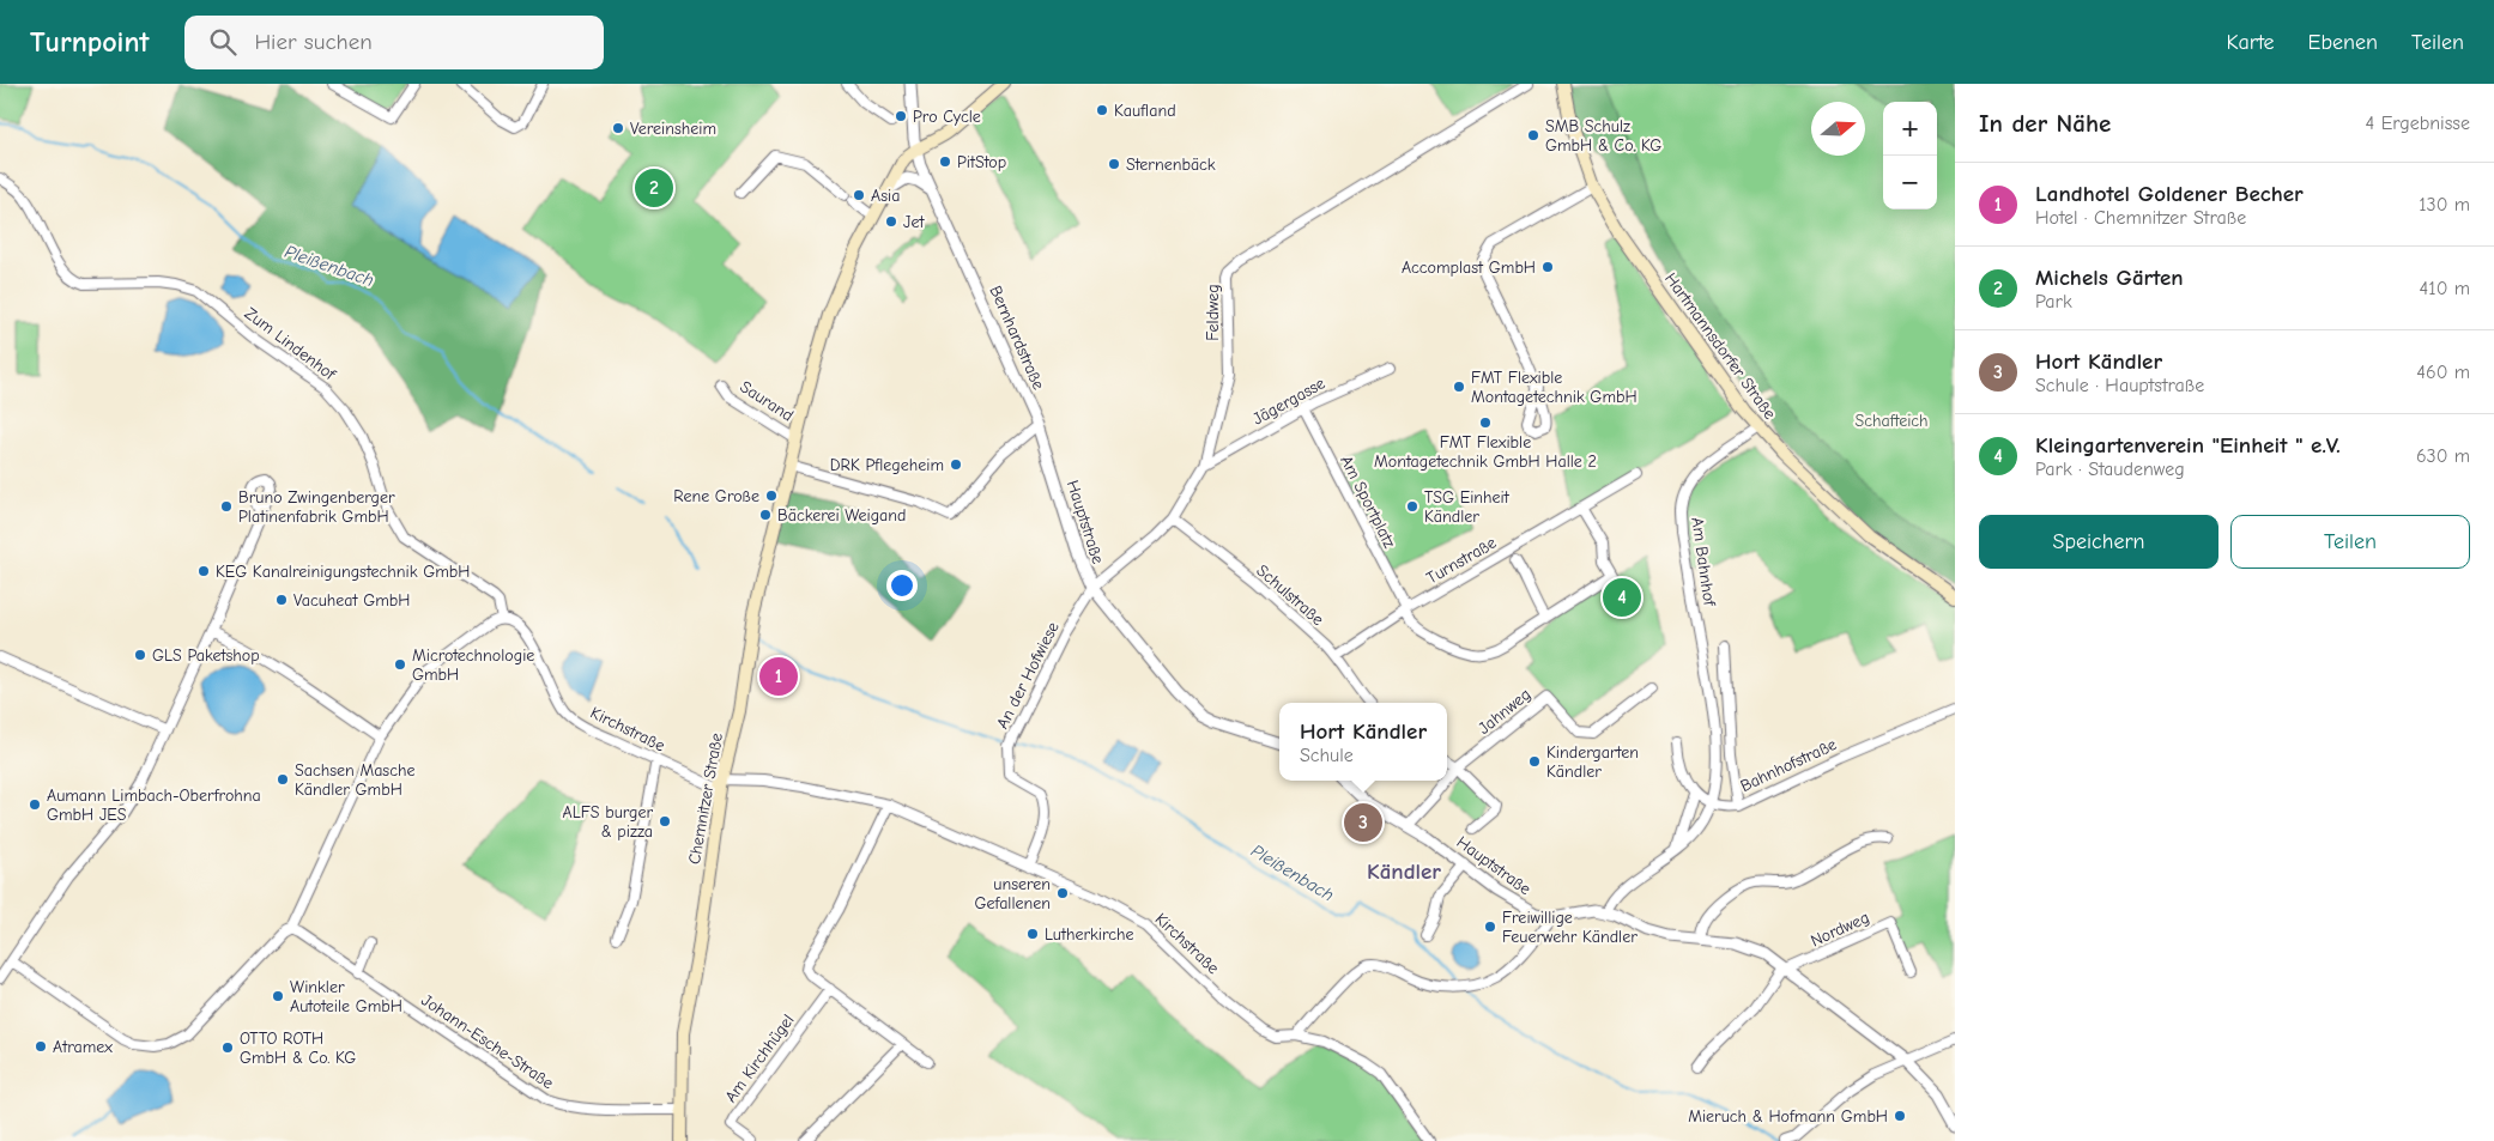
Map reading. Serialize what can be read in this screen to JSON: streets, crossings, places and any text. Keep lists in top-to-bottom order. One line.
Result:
{"streets":{"main road":["Hartmannsdorfer Straße","Chemnitzer Straße"],"street":["Feldweg","Bernhardstraße","Zum Lindenhof","Saurand","Jägergasse","Am Sportplatz","Hauptstraße","Turnstraße","Am Bahnhof","Schulstraße","An der Hofwiese","Jahnweg","Kirchstraße","Bahnhofstraße","Nordweg","Johann-Esche-Straße","Am Kirchhügel"]},"crossings":[["Feldweg","Jägergasse"],["Feldweg","Hauptstraße"],["Feldweg","Schulstraße"],["Feldweg","An der Hofwiese"],["Bernhardstraße","Hauptstraße"],["Bernhardstraße","Chemnitzer Straße"],["Zum Lindenhof","Kirchstraße"],["Hartmannsdorfer Straße","Am Bahnhof"],["Saurand","Chemnitzer Straße"],["Jägergasse","Am Sportplatz"],["Am Sportplatz","Turnstraße"],["Hauptstraße","An der Hofwiese"],["Turnstraße","Schulstraße"],["Am Bahnhof","Bahnhofstraße"],["An der Hofwiese","Kirchstraße"],["Kirchstraße","Chemnitzer Straße"],["Chemnitzer Straße","Johann-Esche-Straße"]],"districts":["Kändler"],"water":["Pleißenbach"],"parks":["Schafteich"],"places":["Kaufland","Pro Cycle","Vereinsheim","SMB Schulz GmbH & Co. KG","PitStop","Sternenbäck","Asia","Jet","Accomplast GmbH","FMT Flexible Montagetechnik GmbH","FMT Flexible Montagetechnik GmbH Halle 2","DRK Pflegeheim","Rene Große","Bruno Zwingenberger Platinenfabrik GmbH","TSG Einheit Kändler","Bäckerei Weigand","KEG Kanalreinigungstechnik GmbH","Vacuheat GmbH","GLS Paketshop","Microtechnologie GmbH","Kindergarten Kändler","Sachsen Masche Kändler GmbH","Aumann Limbach-Oberfrohna GmbH JES","ALFS burger & pizza","unseren Gefallenen","Freiwillige Feuerwehr Kändler","Lutherkirche","Winkler Autoteile GmbH","Atramex","OTTO ROTH GmbH & Co. KG","Mieruch & Hofmann GmbH"],"north":"right","page":{"header":"Turnpoint","search":"Hier suchen","nav":["Karte","Ebenen","Teilen"],"heading":["In der Nähe","4 Ergebnisse"],"map_buttons":["+","−"],"list":[{"mark":"1","name":"Landhotel Goldener Becher","note":"Hotel · Chemnitzer Straße","value":"130 m"},{"mark":"2","name":"Michels Gärten","note":"Park","value":"410 m"},{"mark":"3","name":"Hort Kändler","note":"Schule · Hauptstraße","value":"460 m"},{"mark":"4","name":"Kleingartenverein \"Einheit \" e.V.","note":"Park · Staudenweg","value":"630 m"}],"pins":["2","4","1","3"],"buttons":["Speichern","Teilen"],"popup":["Hort Kändler","Schule"]}}
